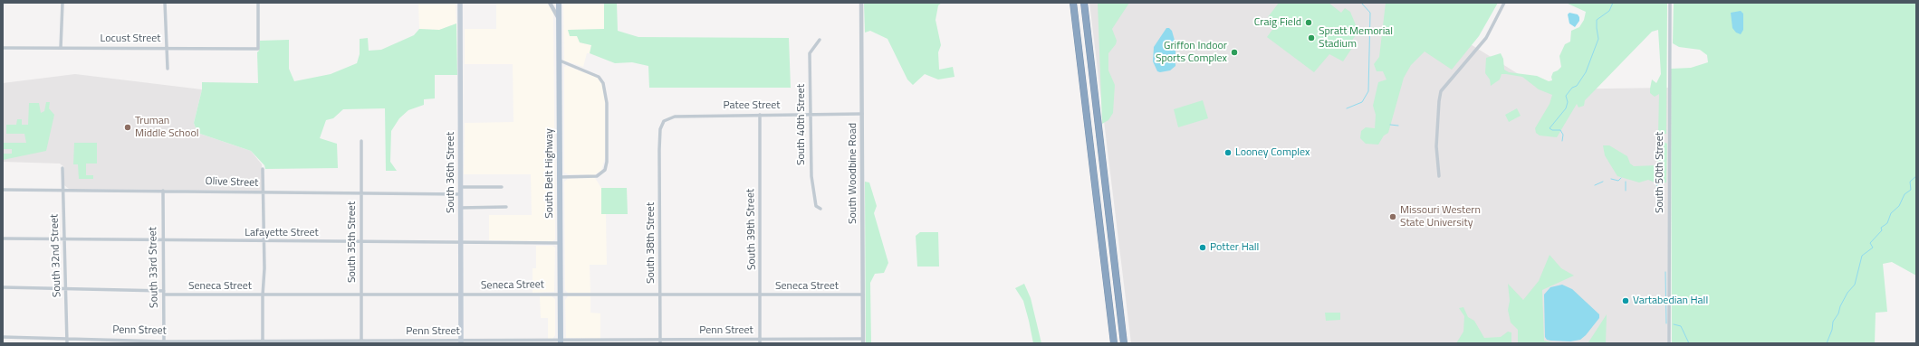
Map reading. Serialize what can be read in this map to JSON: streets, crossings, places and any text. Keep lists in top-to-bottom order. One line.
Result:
{"streets":{"main road":["South 36th Street","South Belt Highway"],"street":["Locust Street","Patee Street","South 40th Street","South 50th Street","South Woodbine Road","Olive Street","South 39th Street","Lafayette Street","South 35th Street","South 38th Street","South 32nd Street","South 33rd Street","Seneca Street","Penn Street"]},"crossings":[["Patee Street","South 40th Street"],["Patee Street","South Woodbine Road"],["Patee Street","South 39th Street"],["Patee Street","South 38th Street"],["South 36th Street","Olive Street"],["South 36th Street","Lafayette Street"],["South 36th Street","Seneca Street"],["South 36th Street","Penn Street"],["South Belt Highway","Lafayette Street"],["South Belt Highway","Seneca Street"],["South Belt Highway","Penn Street"],["South Woodbine Road","Seneca Street"],["South Woodbine Road","Penn Street"],["Olive Street","South 35th Street"],["Olive Street","South 32nd Street"],["Olive Street","South 33rd Street"],["South 39th Street","Seneca Street"],["South 39th Street","Penn Street"],["Lafayette Street","South 35th Street"],["Lafayette Street","South 32nd Street"],["Lafayette Street","South 33rd Street"],["South 35th Street","Seneca Street"],["South 35th Street","Penn Street"],["South 38th Street","Seneca Street"],["South 38th Street","Penn Street"],["South 32nd Street","Seneca Street"],["South 32nd Street","Penn Street"],["South 33rd Street","Seneca Street"],["South 33rd Street","Penn Street"]],"places":["Craig Field","Spratt Memorial Stadium","Griffon Indoor Sports Complex","Truman Middle School","Looney Complex","Missouri Western State University","Potter Hall","Vartabedian Hall"]}
